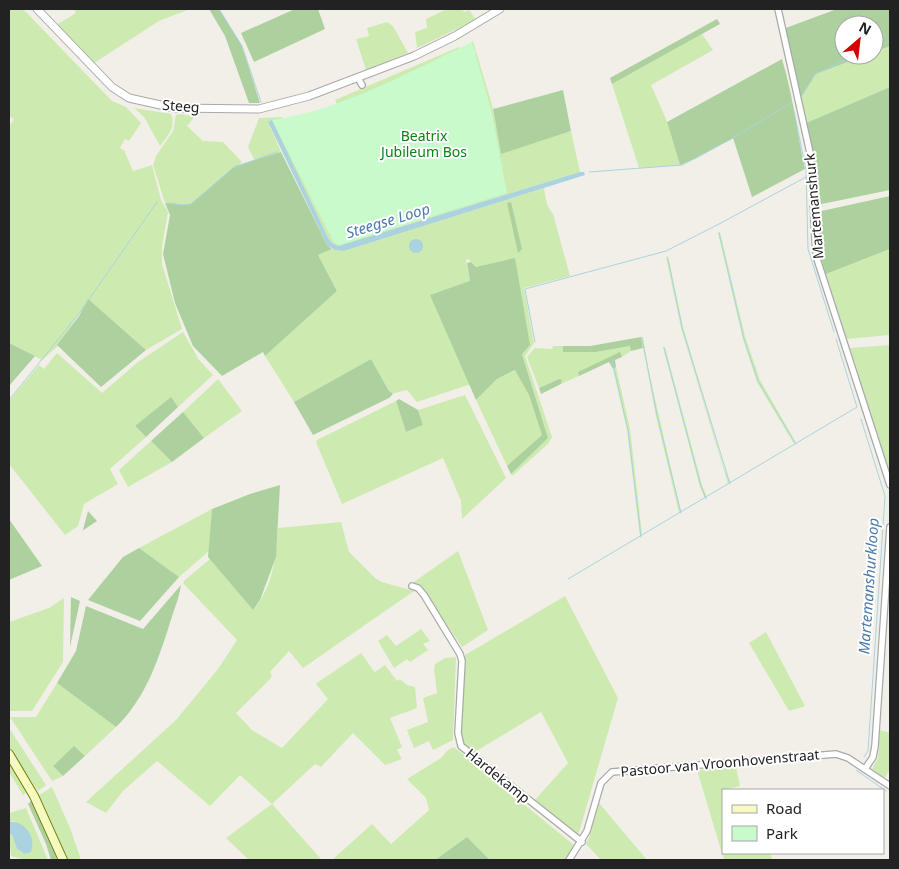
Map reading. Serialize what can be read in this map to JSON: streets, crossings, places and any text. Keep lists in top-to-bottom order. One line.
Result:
{"streets":{"street":["Steeg","Martemanshurk","Pastoor van Vroonhovenstraat","Hardekamp"]},"crossings":[["Pastoor van Vroonhovenstraat","Hardekamp"]],"water":["Steegse Loop","Martemanshurkloop"],"parks":["Beatrix Jubileum Bos"],"legend":["Road","Park"],"north":"top right"}
